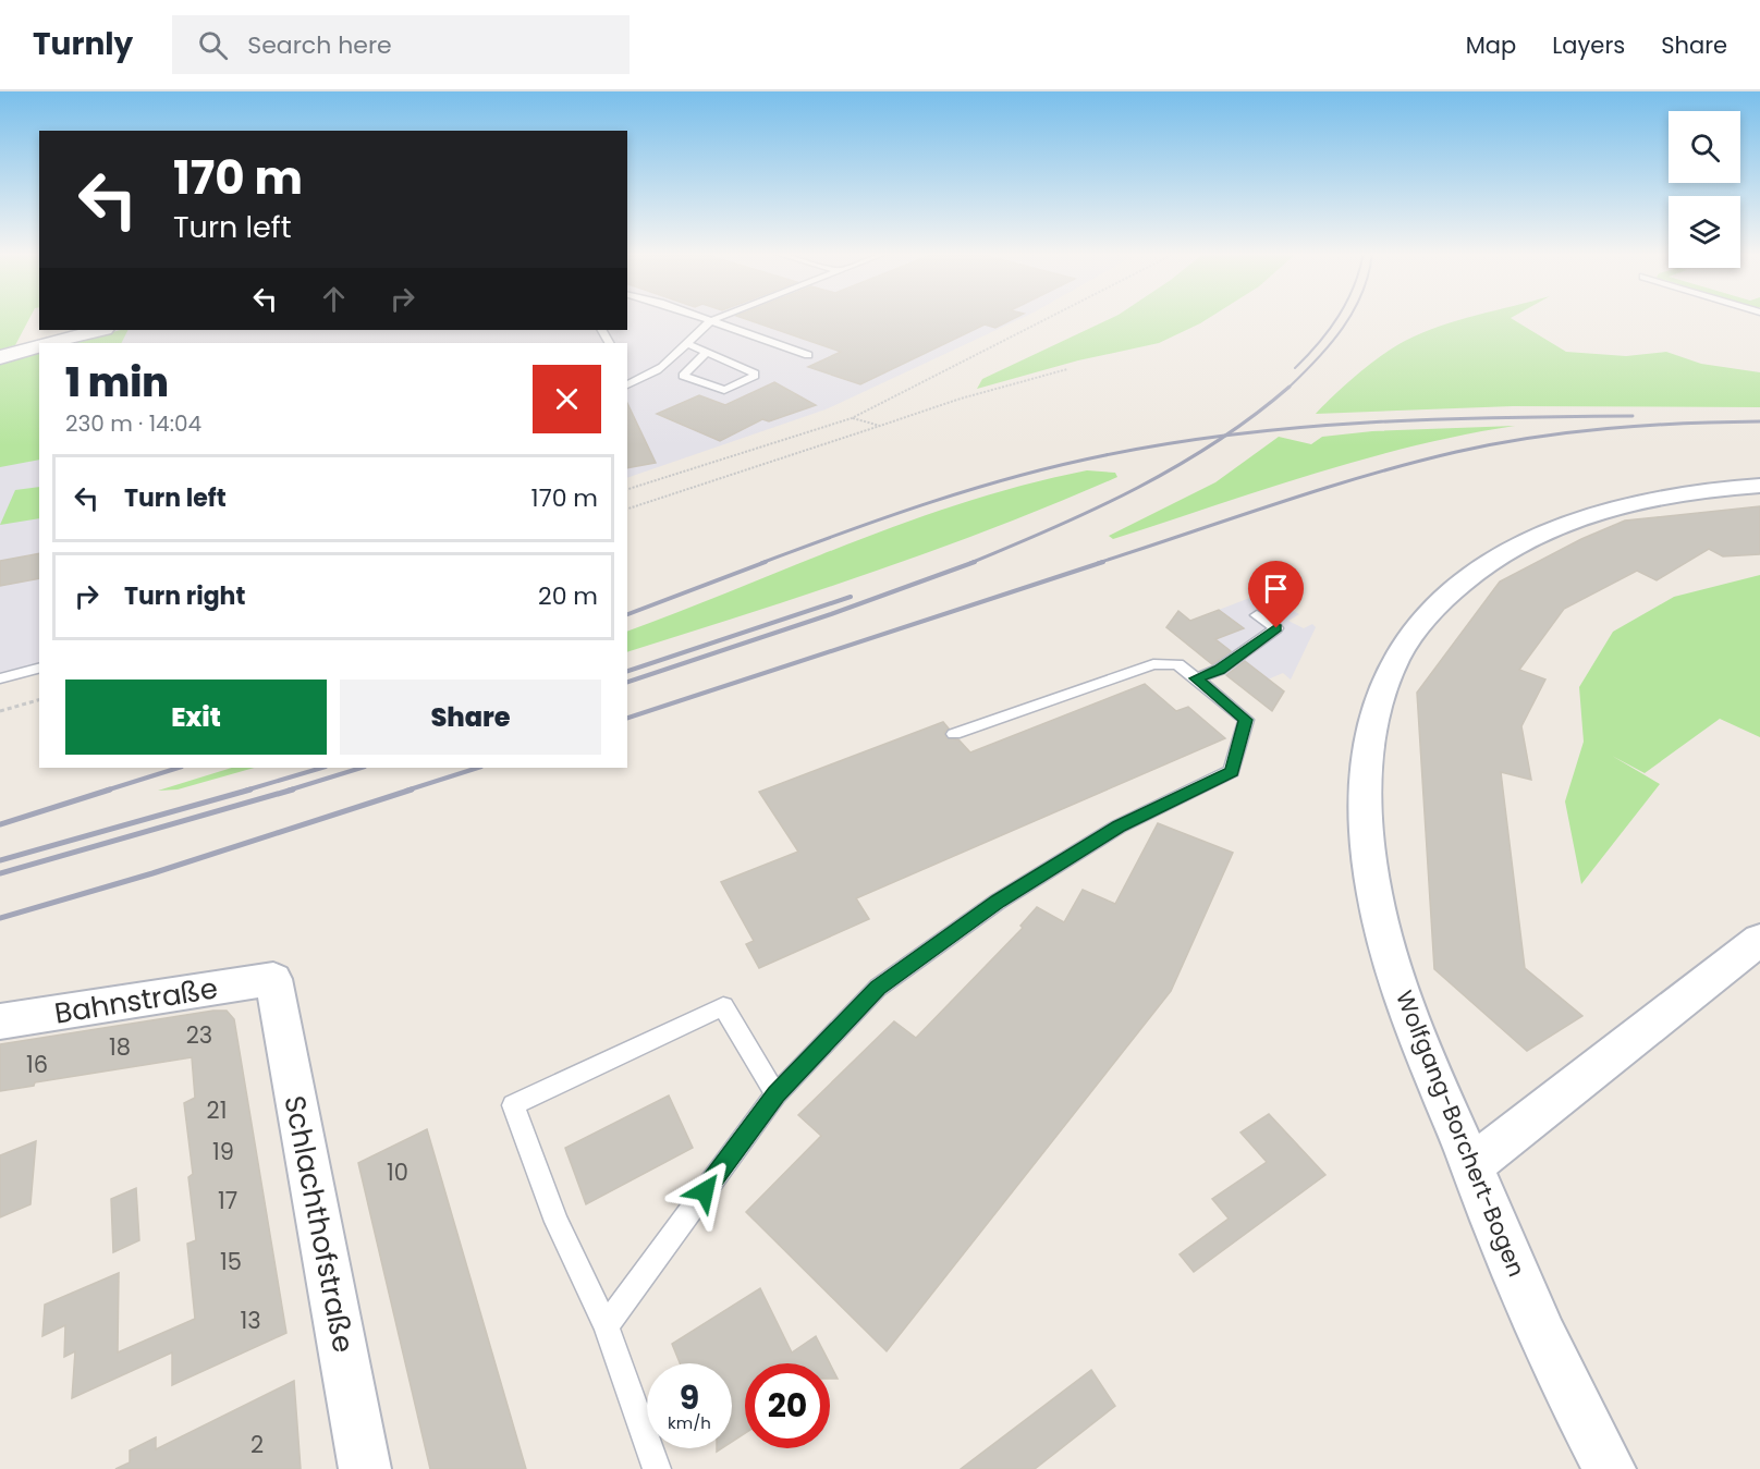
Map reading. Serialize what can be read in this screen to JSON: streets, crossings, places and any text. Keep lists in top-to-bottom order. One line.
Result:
{"streets":{"street":["Bahnstraße","Wolfgang-Borchert-Bogen","Schlachthofstraße"]},"crossings":[["Bahnstraße","Schlachthofstraße"]],"house_numbers":["23","18","16","21","19","10","17","15","13","2"],"page":{"header":"Turnly","search":"Search here","nav":["Map","Layers","Share"],"turn":["170 m","Turn left"],"heading":["1 min","230 m · 14:04"],"list":[{"name":"Turn left","value":"170 m"},{"name":"Turn right","value":"20 m"}],"buttons":["Exit","Share"],"speed":"9 km/h","limit":"20"}}
